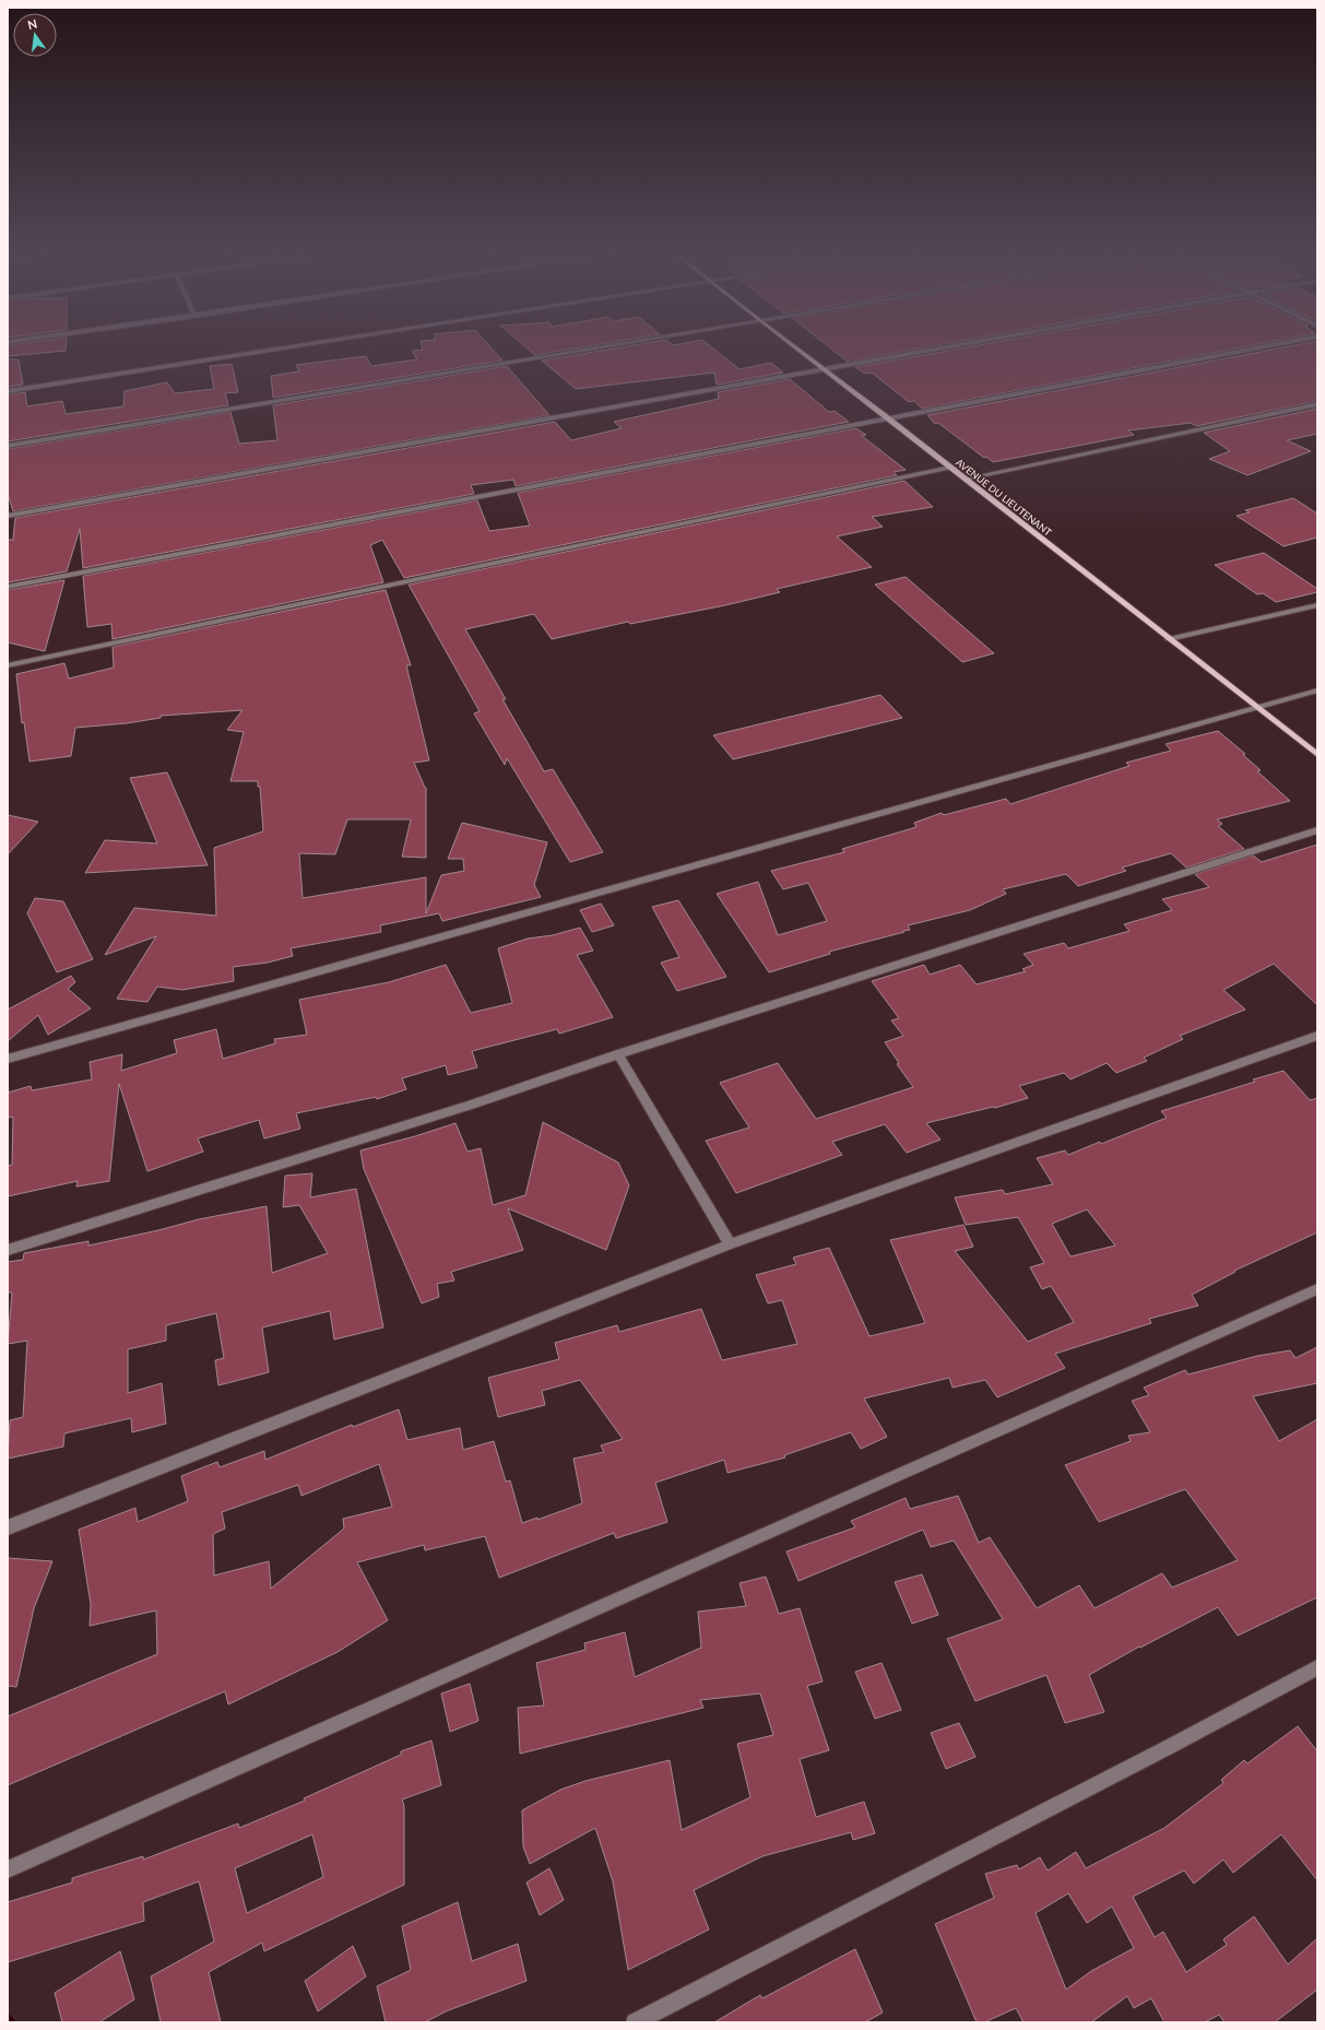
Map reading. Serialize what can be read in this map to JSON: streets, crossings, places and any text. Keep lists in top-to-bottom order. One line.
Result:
{"streets":{"main road":["AVENUE DU LIEUTENANT"]},"north":"top"}
